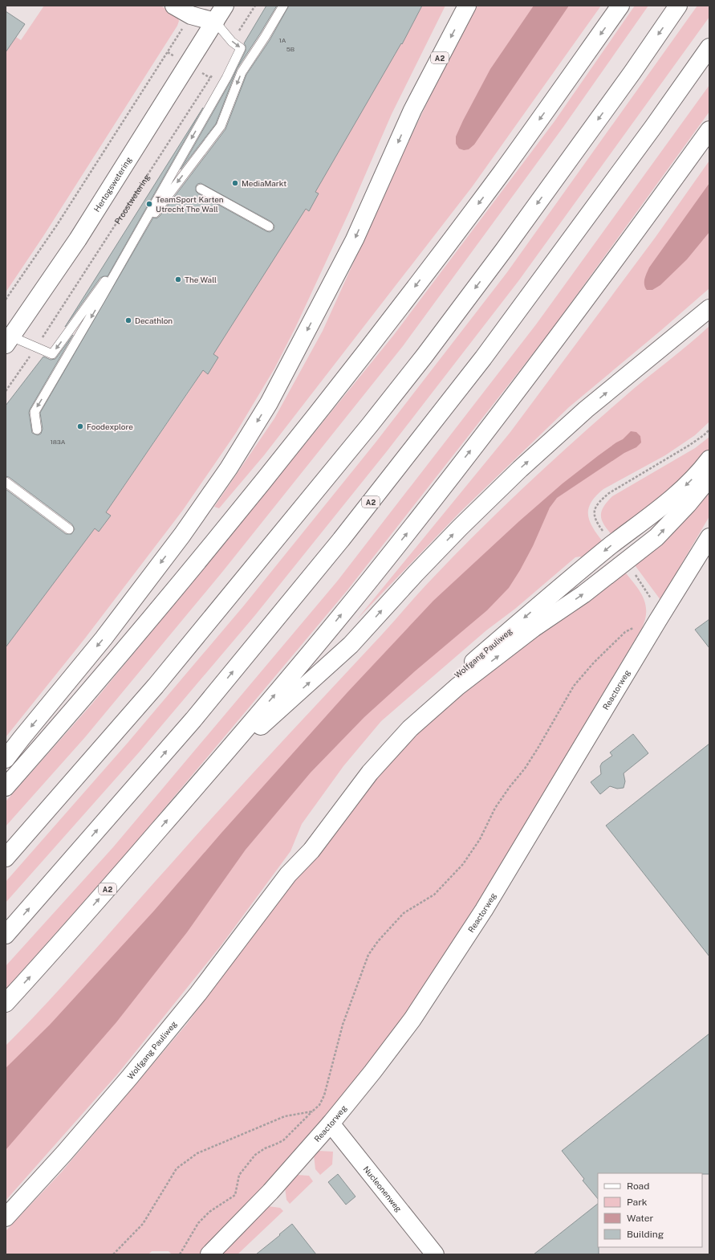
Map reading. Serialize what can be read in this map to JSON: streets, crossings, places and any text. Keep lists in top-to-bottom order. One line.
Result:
{"streets":{"main road":["A2","Hertogswetering","Wolfgang Pauliweg","Reactorweg","Nucleonenweg"],"path":["Proostwetering"]},"crossings":[["Reactorweg","Nucleonenweg"]],"places":["MediaMarkt","TeamSport Karten Utrecht The Wall","The Wall","Decathlon","Foodexplore"],"house_numbers":["1A","5B","183A"],"legend":["Road","Park","Water","Building"]}
